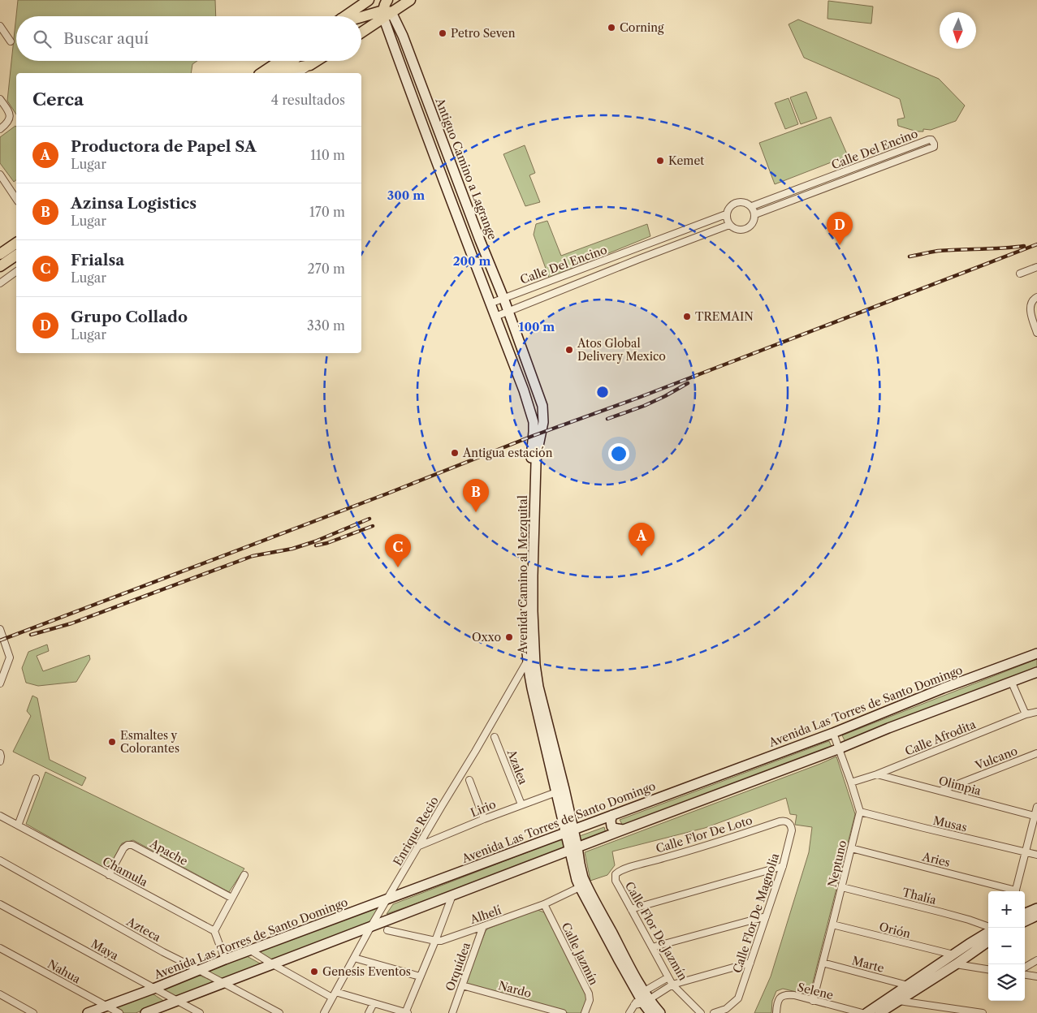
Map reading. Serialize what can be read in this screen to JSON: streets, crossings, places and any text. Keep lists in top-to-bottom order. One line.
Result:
{"streets":{"street":["Calle Del Encino","Antiguo Camino a Lagrange","Avenida Camino al Mezquital","Avenida Las Torres de Santo Domingo","Calle Afrodita","Vulcano","Azalea","Olimpia","Lirio","Musas","Enrique Recio","Calle Flor De Loto","Apache","Aries","Neptuno","Chamula","Thalía","Calle Flor De Magnolia","Alhelí","Azteca","Orión","Calle Flor De Jazmín","Maya","Calle Jazmín","Marte","Orquídea","Nahua","Nardo","Selene"]},"crossings":[["Calle Del Encino","Antiguo Camino a Lagrange"],["Antiguo Camino a Lagrange","Avenida Camino al Mezquital"],["Avenida Camino al Mezquital","Avenida Las Torres de Santo Domingo"],["Avenida Camino al Mezquital","Lirio"],["Avenida Camino al Mezquital","Enrique Recio"],["Avenida Camino al Mezquital","Alhelí"],["Avenida Las Torres de Santo Domingo","Enrique Recio"],["Avenida Las Torres de Santo Domingo","Azteca"],["Avenida Las Torres de Santo Domingo","Maya"],["Avenida Las Torres de Santo Domingo","Nahua"],["Calle Afrodita","Olimpia"],["Vulcano","Olimpia"],["Azalea","Lirio"],["Lirio","Enrique Recio"],["Musas","Neptuno"],["Calle Flor De Loto","Calle Flor De Magnolia"],["Calle Flor De Loto","Calle Flor De Jazmín"],["Apache","Chamula"],["Aries","Neptuno"],["Neptuno","Thalía"],["Neptuno","Orión"],["Neptuno","Marte"],["Neptuno","Selene"],["Alhelí","Calle Jazmín"],["Alhelí","Orquídea"],["Orquídea","Nardo"]],"places":["Corning","Petro Seven","Kemet","TREMAIN","Atos Global Delivery Mexico","Antigua estación","Oxxo","Esmaltes y Colorantes","Genesis Eventos"],"north":"bottom","page":{"search":"Buscar aquí","heading":["Cerca","4 resultados"],"list":[{"mark":"A","name":"Productora de Papel SA","note":"Lugar","value":"110 m"},{"mark":"B","name":"Azinsa Logistics","note":"Lugar","value":"170 m"},{"mark":"C","name":"Frialsa","note":"Lugar","value":"270 m"},{"mark":"D","name":"Grupo Collado","note":"Lugar","value":"330 m"}],"pins":["D","B","A","C"],"map_buttons":["+","−"]},"rings":["300 m","200 m","100 m"]}
